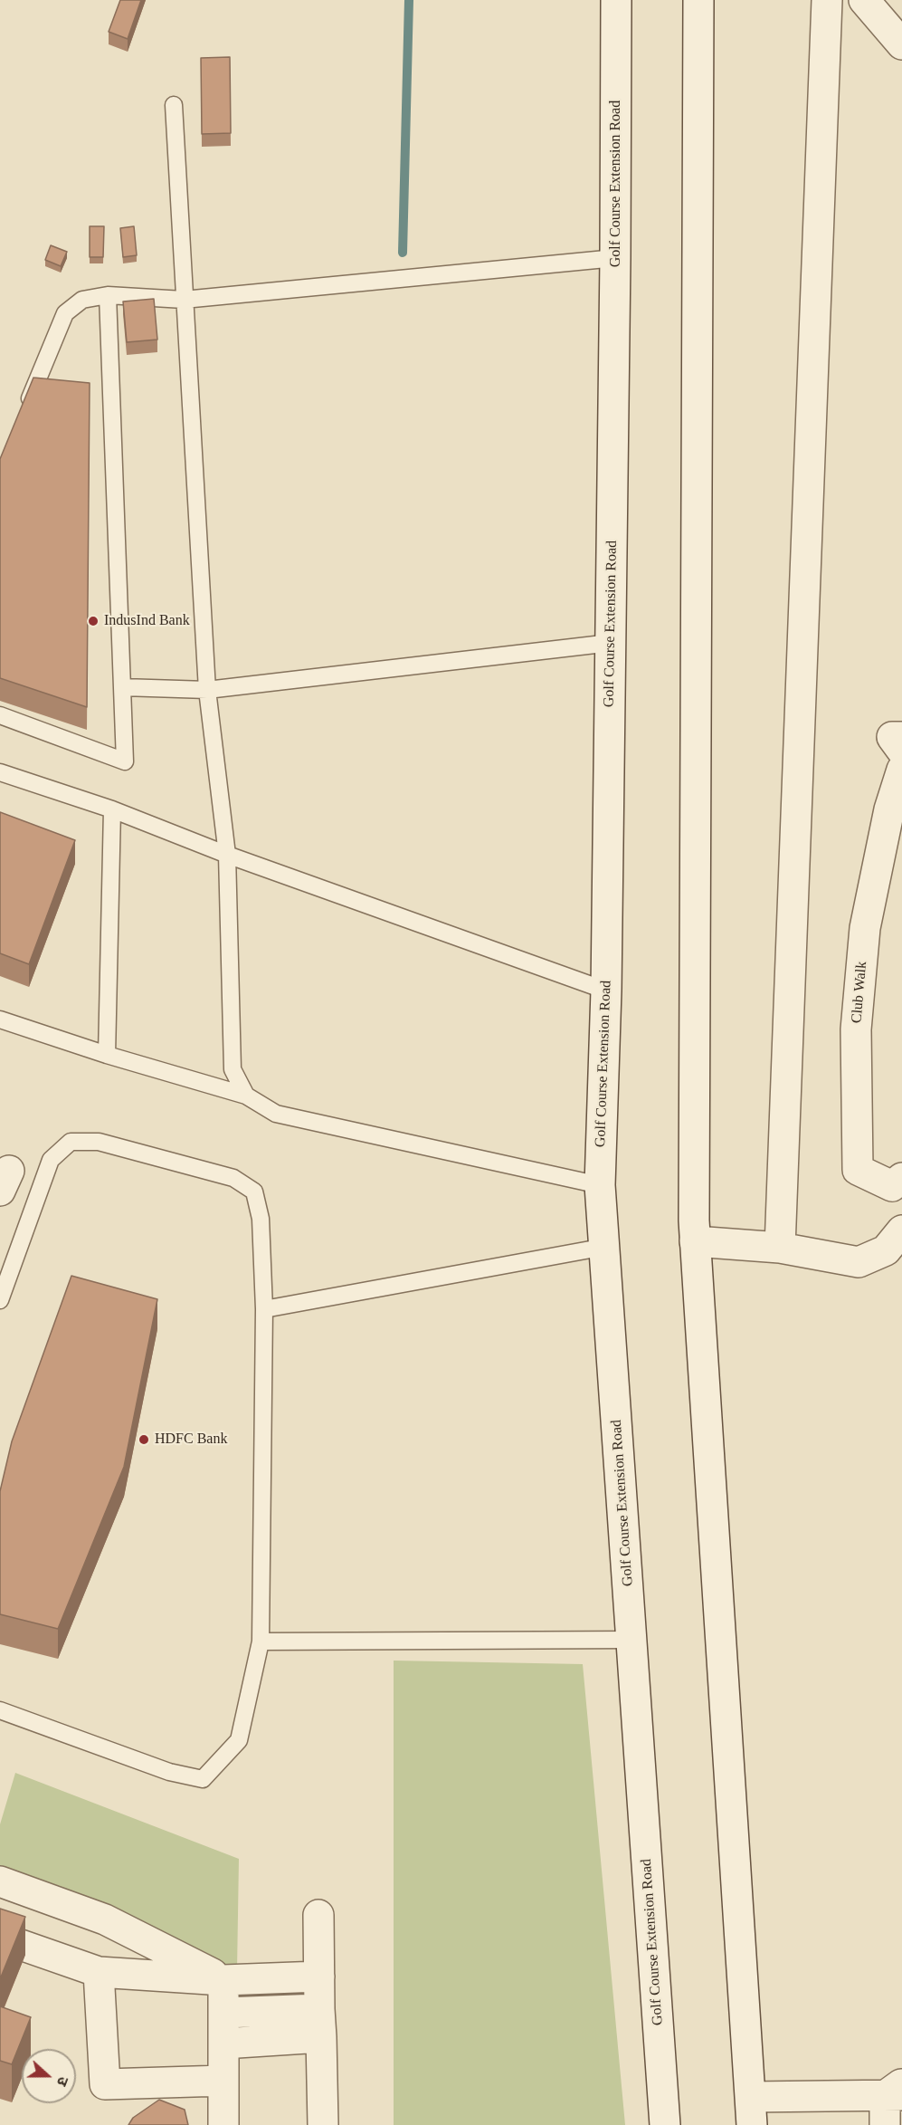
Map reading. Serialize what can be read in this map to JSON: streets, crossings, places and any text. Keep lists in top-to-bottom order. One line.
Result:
{"streets":{"main road":["Golf Course Extension Road","Club Walk"]},"places":["IndusInd Bank","HDFC Bank"],"north":"right"}
